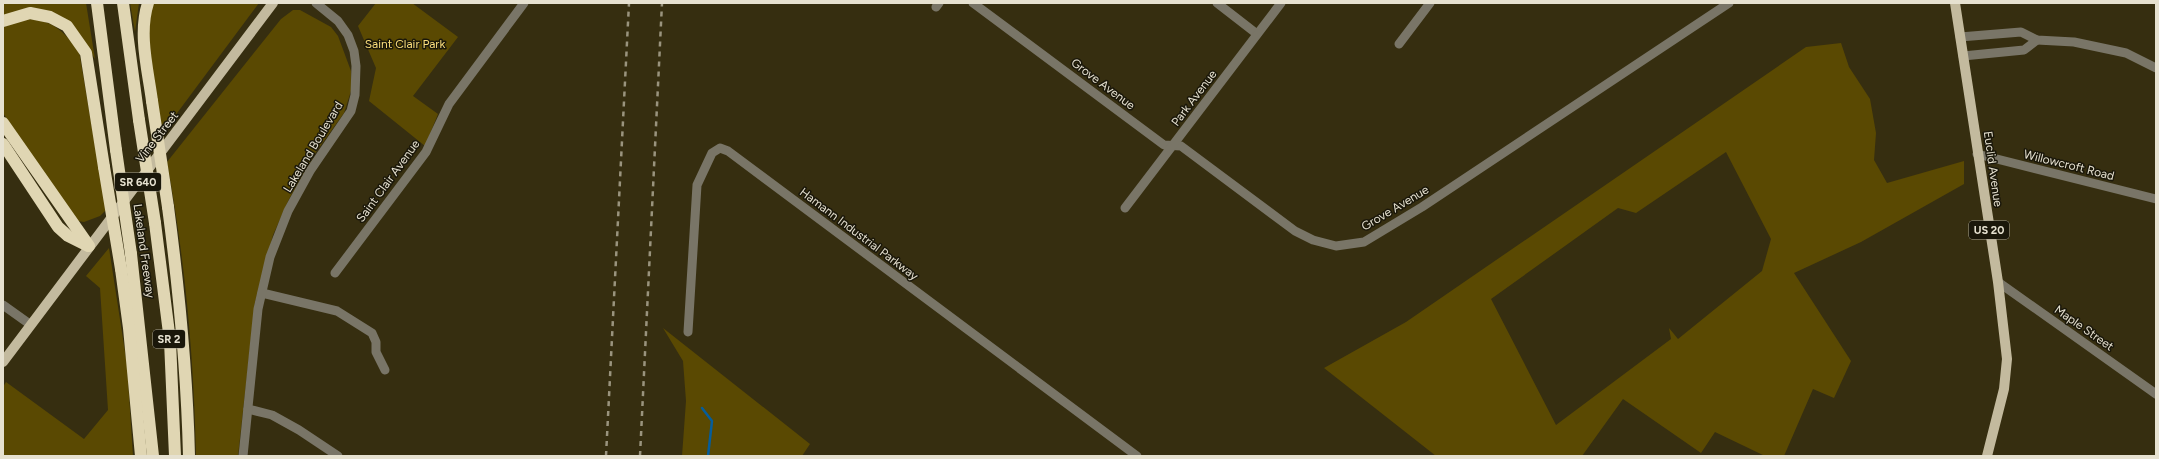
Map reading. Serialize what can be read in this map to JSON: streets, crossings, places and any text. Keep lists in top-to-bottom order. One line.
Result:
{"streets":{"highway":["Lakeland Freeway","SR 2"],"main road":["Vine Street","Euclid Avenue","SR 640","US 20"],"street":["Grove Avenue","Park Avenue","Lakeland Boulevard","Willowcroft Road","Saint Clair Avenue","Hamann Industrial Parkway","Maple Street"]},"crossings":[["Grove Avenue","Park Avenue"],["Willowcroft Road","Euclid Avenue"],["Euclid Avenue","Maple Street"]],"parks":["Saint Clair Park"]}
